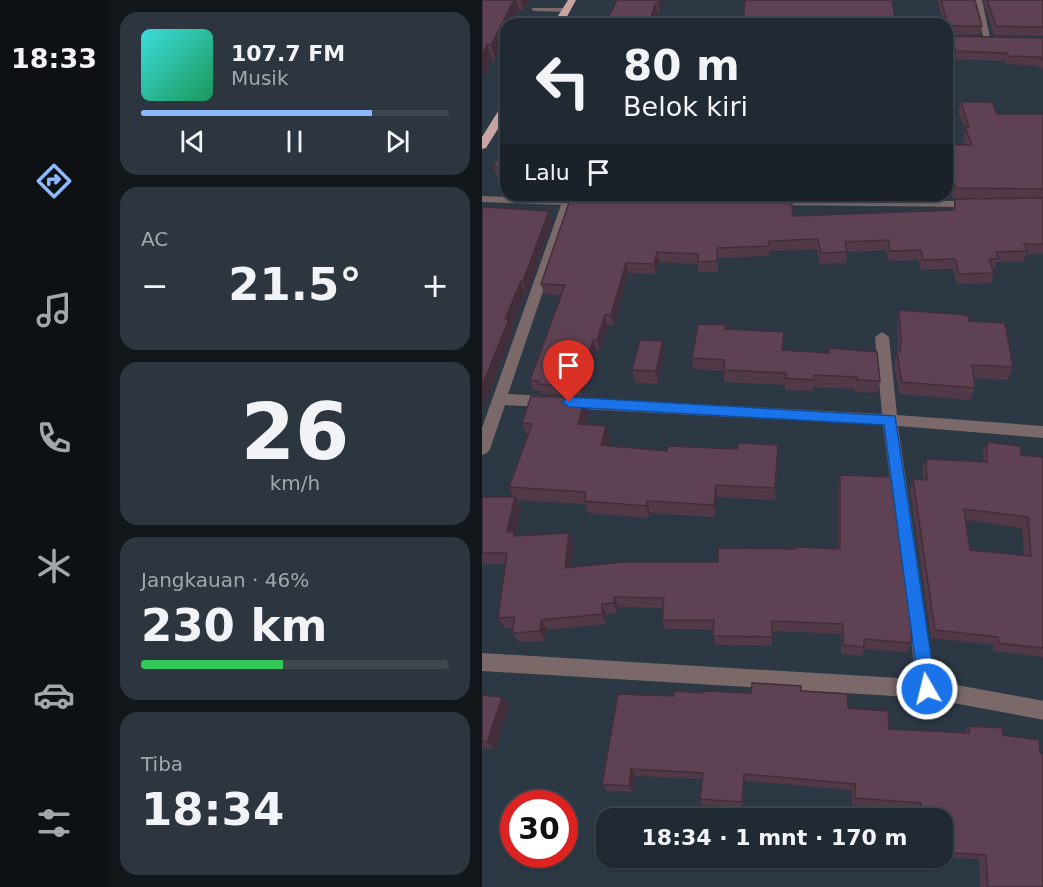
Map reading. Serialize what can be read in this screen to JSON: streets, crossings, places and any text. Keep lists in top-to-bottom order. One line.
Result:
{"page":{"tabs":"18:33","turn":["80 m","Belok kiri"],"song":["107.7 FM","Musik"],"then":"Lalu","tile":["AC",["26","km/h"],["Jangkauan · 46%","230 km"],["Tiba","18:34"]],"heat":["−","21.5°","+"],"limit":"30","trip":"18:34 · 1 mnt · 170 m"}}
